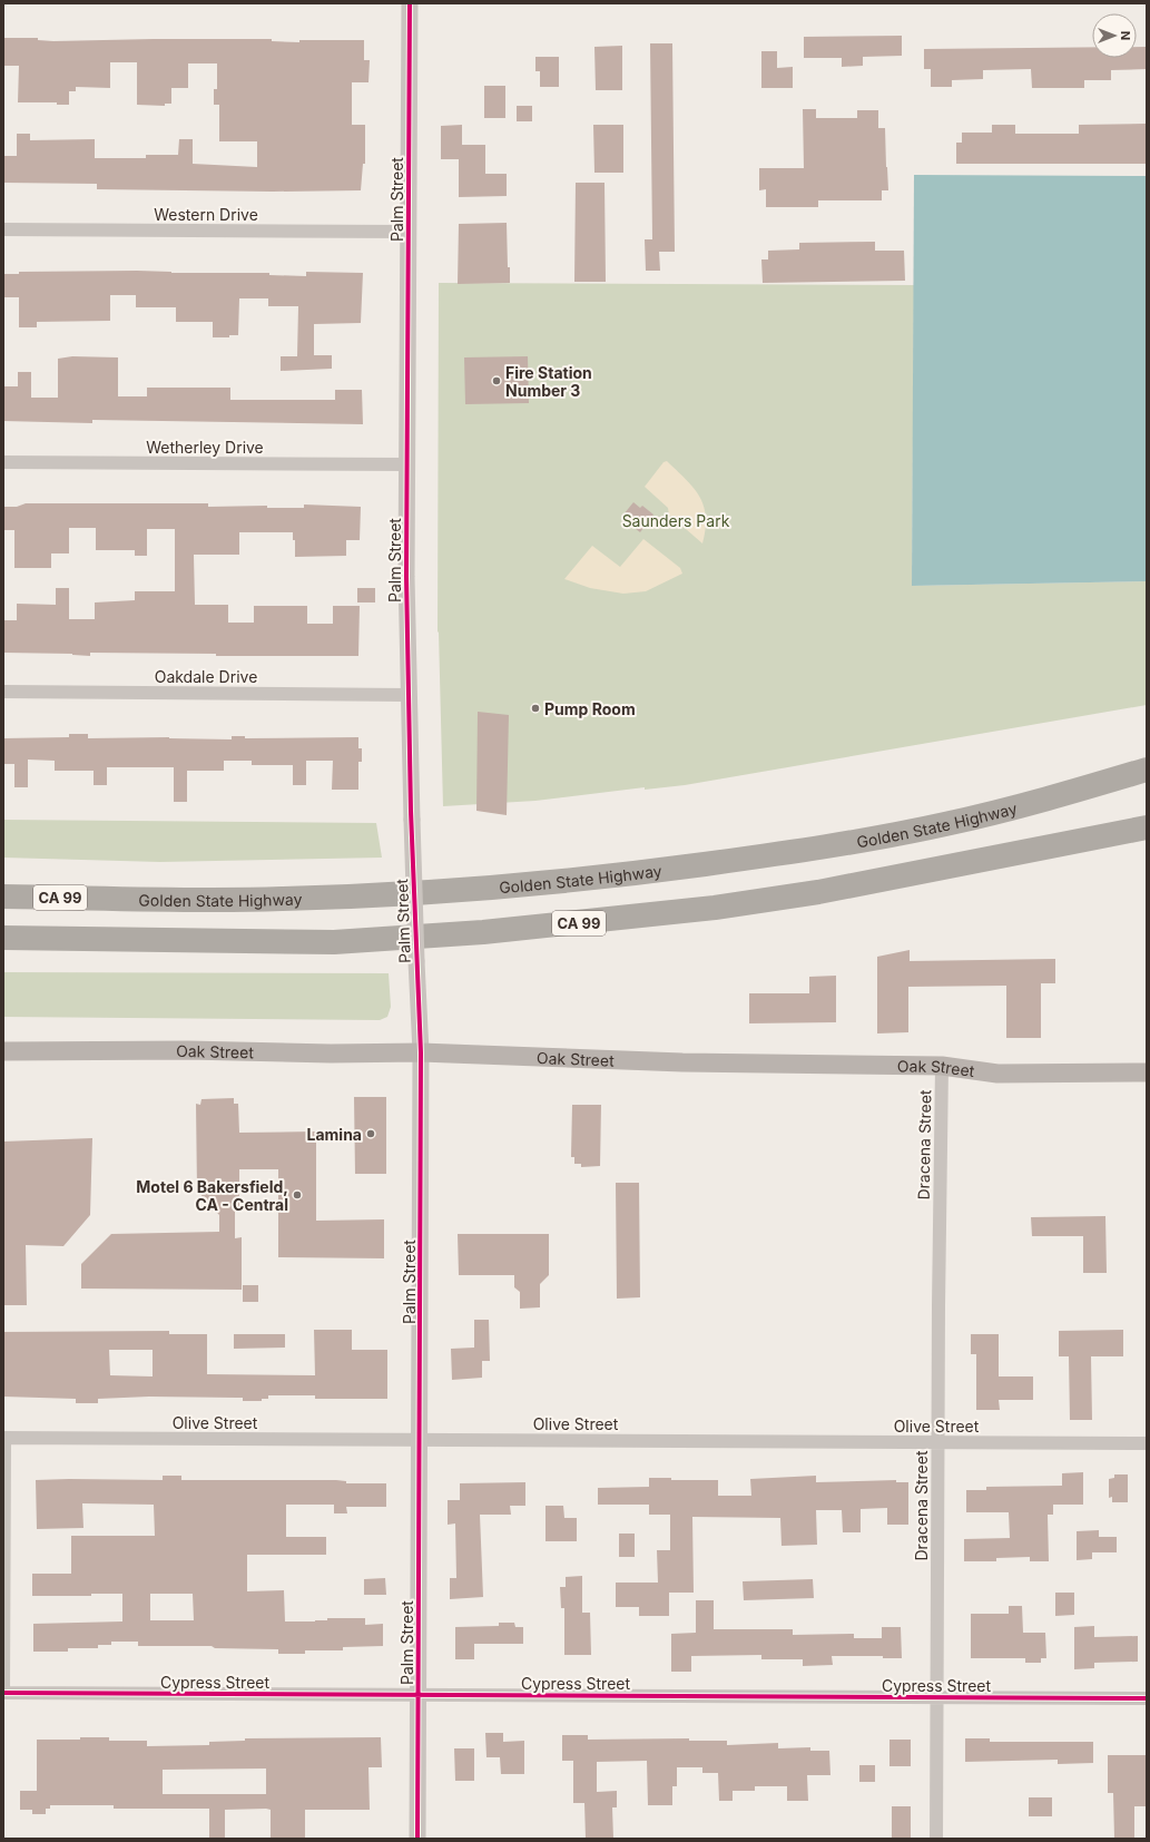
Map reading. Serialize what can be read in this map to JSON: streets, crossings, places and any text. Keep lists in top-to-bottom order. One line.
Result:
{"streets":{"highway":["Golden State Highway","CA 99"],"main road":["Oak Street"],"street":["Palm Street","Western Drive","Wetherley Drive","Oakdale Drive","Dracena Street","Olive Street","Cypress Street"]},"crossings":[["Palm Street","Western Drive"],["Palm Street","Wetherley Drive"],["Palm Street","Oakdale Drive"],["Palm Street","Oak Street"],["Palm Street","Olive Street"],["Palm Street","Cypress Street"],["Oak Street","Dracena Street"],["Dracena Street","Olive Street"],["Dracena Street","Cypress Street"]],"parks":["Saunders Park"],"places":["Fire Station Number 3","Pump Room","Lamina","Motel 6 Bakersfield, CA - Central"],"north":"right"}
